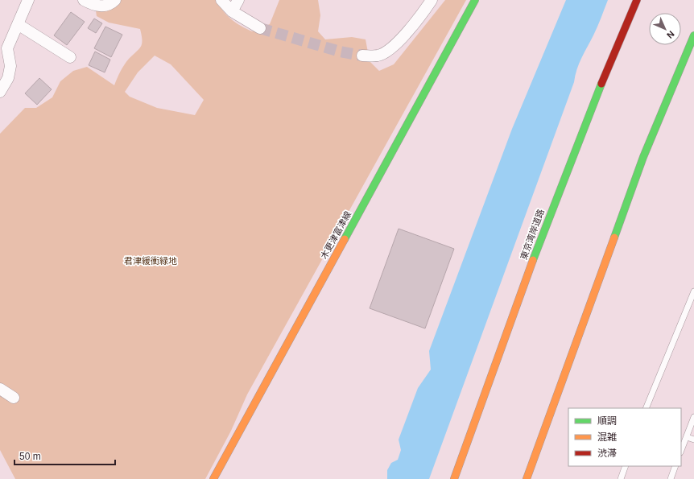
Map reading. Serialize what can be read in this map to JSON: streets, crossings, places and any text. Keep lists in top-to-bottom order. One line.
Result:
{"streets":{"main road":["東京湾岸道路","木更津富津線"]},"parks":["君津緩衝緑地"],"legend":["順調","混雑","渋滞"],"scale_bar":"50 m","north":"bottom right"}
